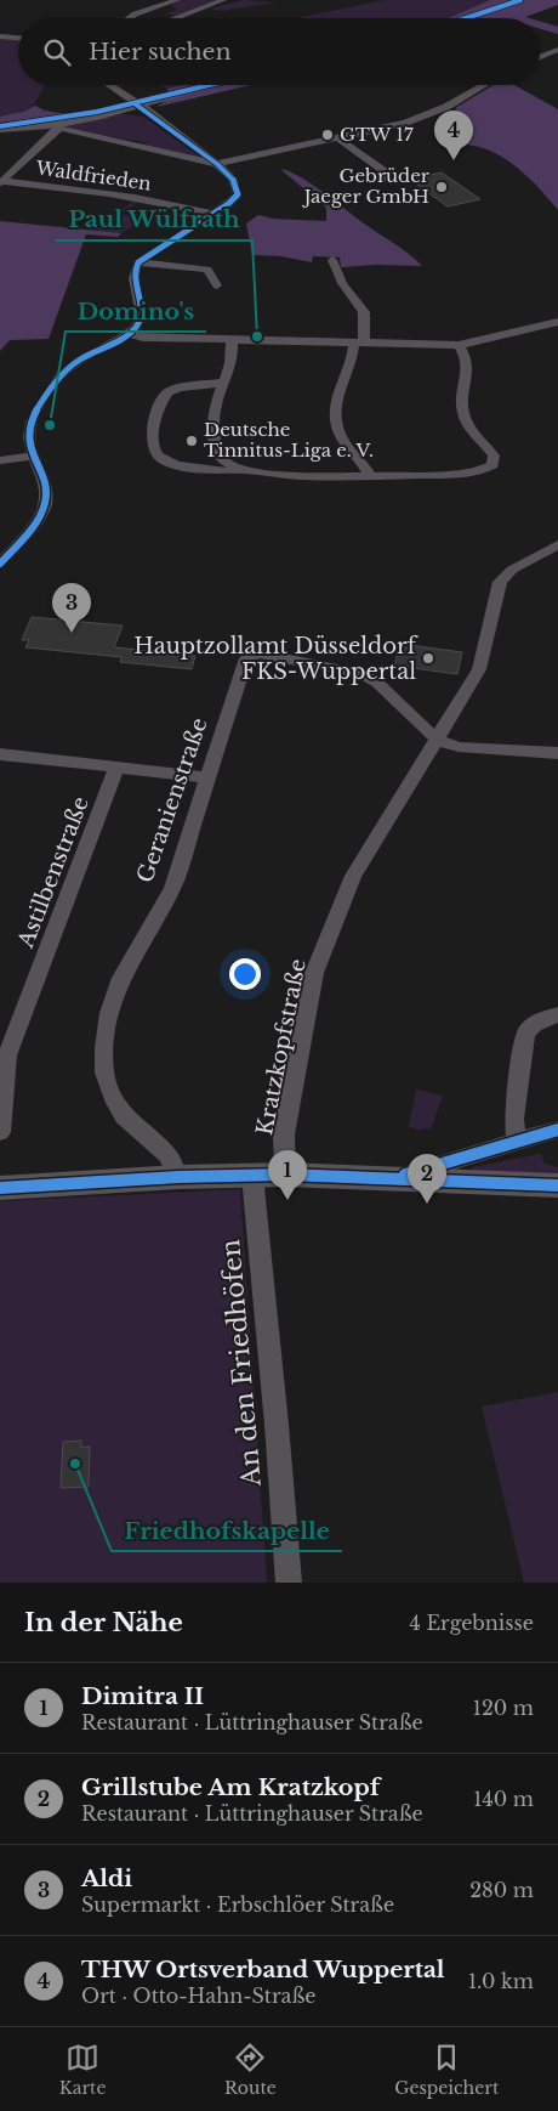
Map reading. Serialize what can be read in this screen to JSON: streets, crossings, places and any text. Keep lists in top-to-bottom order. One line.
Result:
{"streets":{"street":["Waldfrieden","Geranienstraße","Astilbenstraße","Kratzkopfstraße","An den Friedhöfen"]},"crossings":[["Geranienstraße","Kratzkopfstraße"]],"places":["GTW 17","Gebrüder Jaeger GmbH","Paul Wülfrath","Domino's","Deutsche Tinnitus-Liga e. V.","Hauptzollamt Düsseldorf FKS-Wuppertal","Friedhofskapelle"],"page":{"search":"Hier suchen","pins":["4","3","1","2"],"heading":["In der Nähe","4 Ergebnisse"],"list":[{"mark":"1","name":"Dimitra II","note":"Restaurant · Lüttringhauser Straße","value":"120 m"},{"mark":"2","name":"Grillstube Am Kratzkopf","note":"Restaurant · Lüttringhauser Straße","value":"140 m"},{"mark":"3","name":"Aldi","note":"Supermarkt · Erbschlöer Straße","value":"280 m"},{"mark":"4","name":"THW Ortsverband Wuppertal","note":"Ort · Otto-Hahn-Straße","value":"1.0 km"}],"nav":["Karte","Route","Gespeichert"]}}
